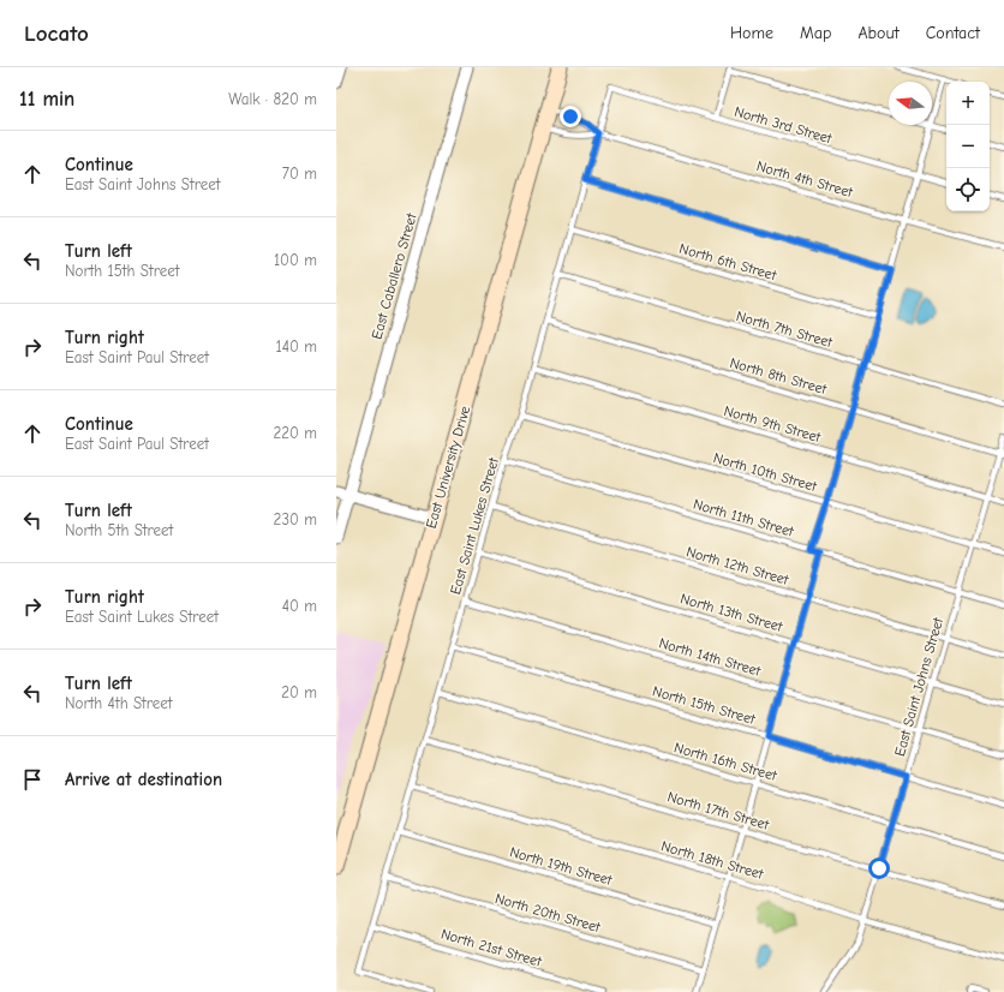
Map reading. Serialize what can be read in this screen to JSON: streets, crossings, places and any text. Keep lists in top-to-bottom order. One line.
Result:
{"streets":{"main road":["East University Drive"],"street":["East Caballero Street"],"lane":["North 3rd Street","North 4th Street","North 6th Street","North 7th Street","North 8th Street","North 9th Street","North 10th Street","North 11th Street","East Saint Lukes Street","North 12th Street","North 13th Street","North 14th Street","East Saint Johns Street","North 15th Street","North 16th Street","North 17th Street","North 18th Street","North 19th Street","North 20th Street","North 21st Street"]},"crossings":[["North 3rd Street","East Saint Lukes Street"],["North 4th Street","East University Drive"],["North 4th Street","East Saint Lukes Street"],["North 6th Street","East Saint Lukes Street"],["North 7th Street","East Saint Lukes Street"],["North 8th Street","East Saint Lukes Street"],["North 8th Street","East Saint Johns Street"],["North 9th Street","East Saint Lukes Street"],["North 9th Street","East Saint Johns Street"],["North 10th Street","East Saint Lukes Street"],["North 10th Street","East Saint Johns Street"],["North 11th Street","East Saint Lukes Street"],["North 11th Street","East Saint Johns Street"],["East Saint Lukes Street","North 12th Street"],["East Saint Lukes Street","North 13th Street"],["East Saint Lukes Street","North 14th Street"],["East Saint Lukes Street","North 15th Street"],["East Saint Lukes Street","North 16th Street"],["East Saint Lukes Street","North 17th Street"],["East Saint Lukes Street","North 18th Street"],["East Saint Lukes Street","North 19th Street"],["East Saint Lukes Street","North 20th Street"],["East Saint Lukes Street","North 21st Street"],["North 12th Street","East Saint Johns Street"],["North 13th Street","East Saint Johns Street"],["North 14th Street","East Saint Johns Street"],["East Saint Johns Street","North 15th Street"],["East Saint Johns Street","North 16th Street"],["East Saint Johns Street","North 17th Street"],["East Saint Johns Street","North 18th Street"]],"north":"left","page":{"header":"Locato","nav":["Home","Map","About","Contact"],"heading":["11 min","Walk · 820 m"],"map_buttons":["+","−"],"list":[["Continue","East Saint Johns Street","70 m"],["Turn left","North 15th Street","100 m"],["Turn right","East Saint Paul Street","140 m"],["Continue","East Saint Paul Street","220 m"],["Turn left","North 5th Street","230 m"],["Turn right","East Saint Lukes Street","40 m"],["Turn left","North 4th Street","20 m"],"Arrive at destination"]}}
